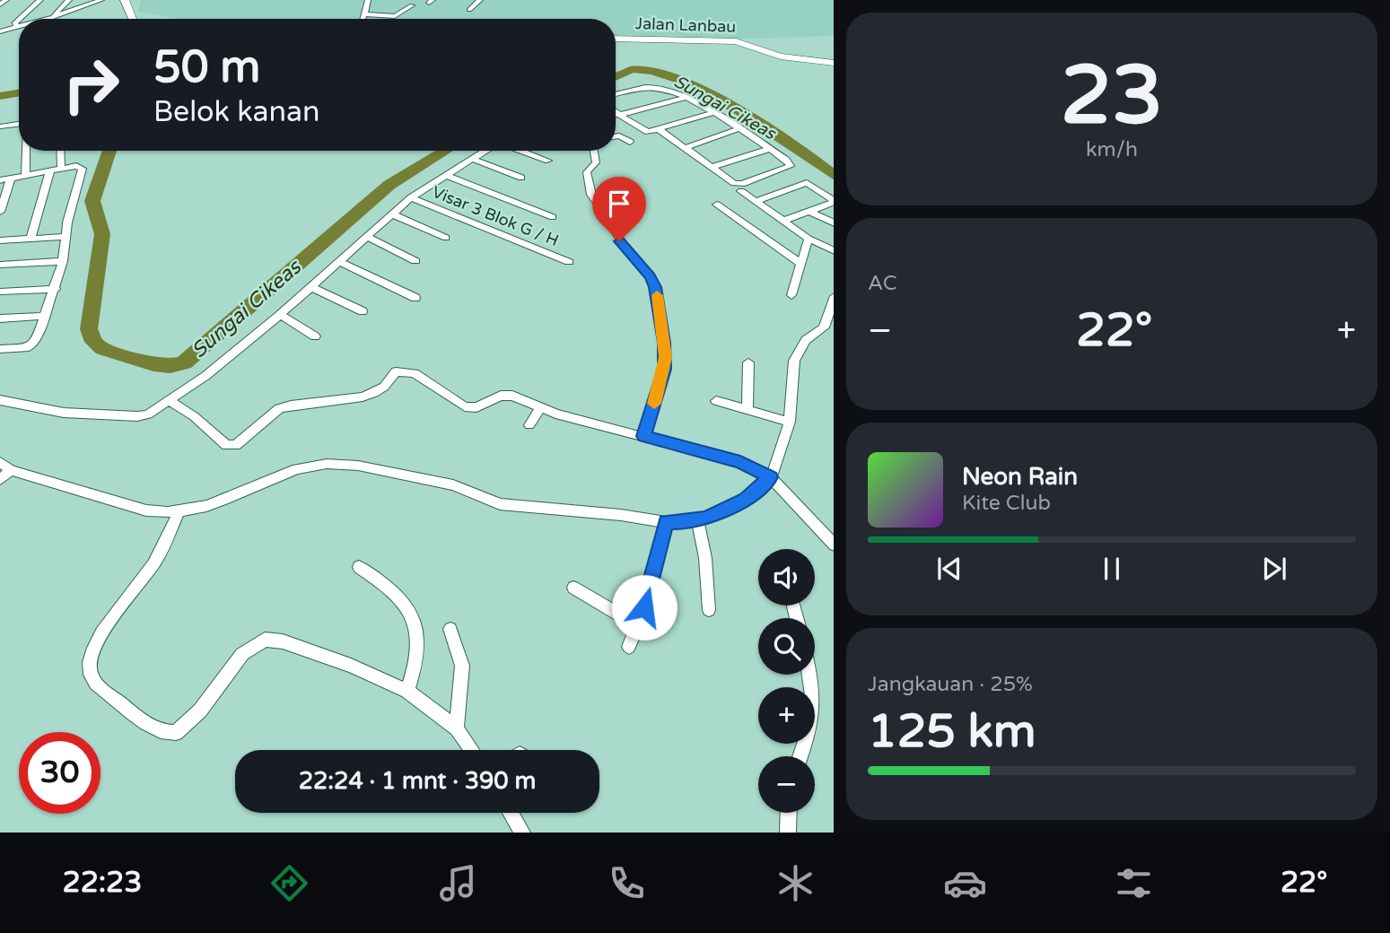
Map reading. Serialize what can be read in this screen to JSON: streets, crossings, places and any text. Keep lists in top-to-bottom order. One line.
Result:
{"streets":{"street":["Jalan Lanbau","Visar 3 Blok G / H"]},"water":["Sungai Cikeas"],"page":{"tile":[["23","km/h"],"AC",["Jangkauan · 25%","125 km"]],"turn":["50 m","Belok kanan"],"heat":["−","22°","+"],"song":["Neon Rain","Kite Club"],"map_buttons":["+","−"],"limit":"30","trip":"22:24 · 1 mnt · 390 m","tabs":["22:23","22°"]}}
